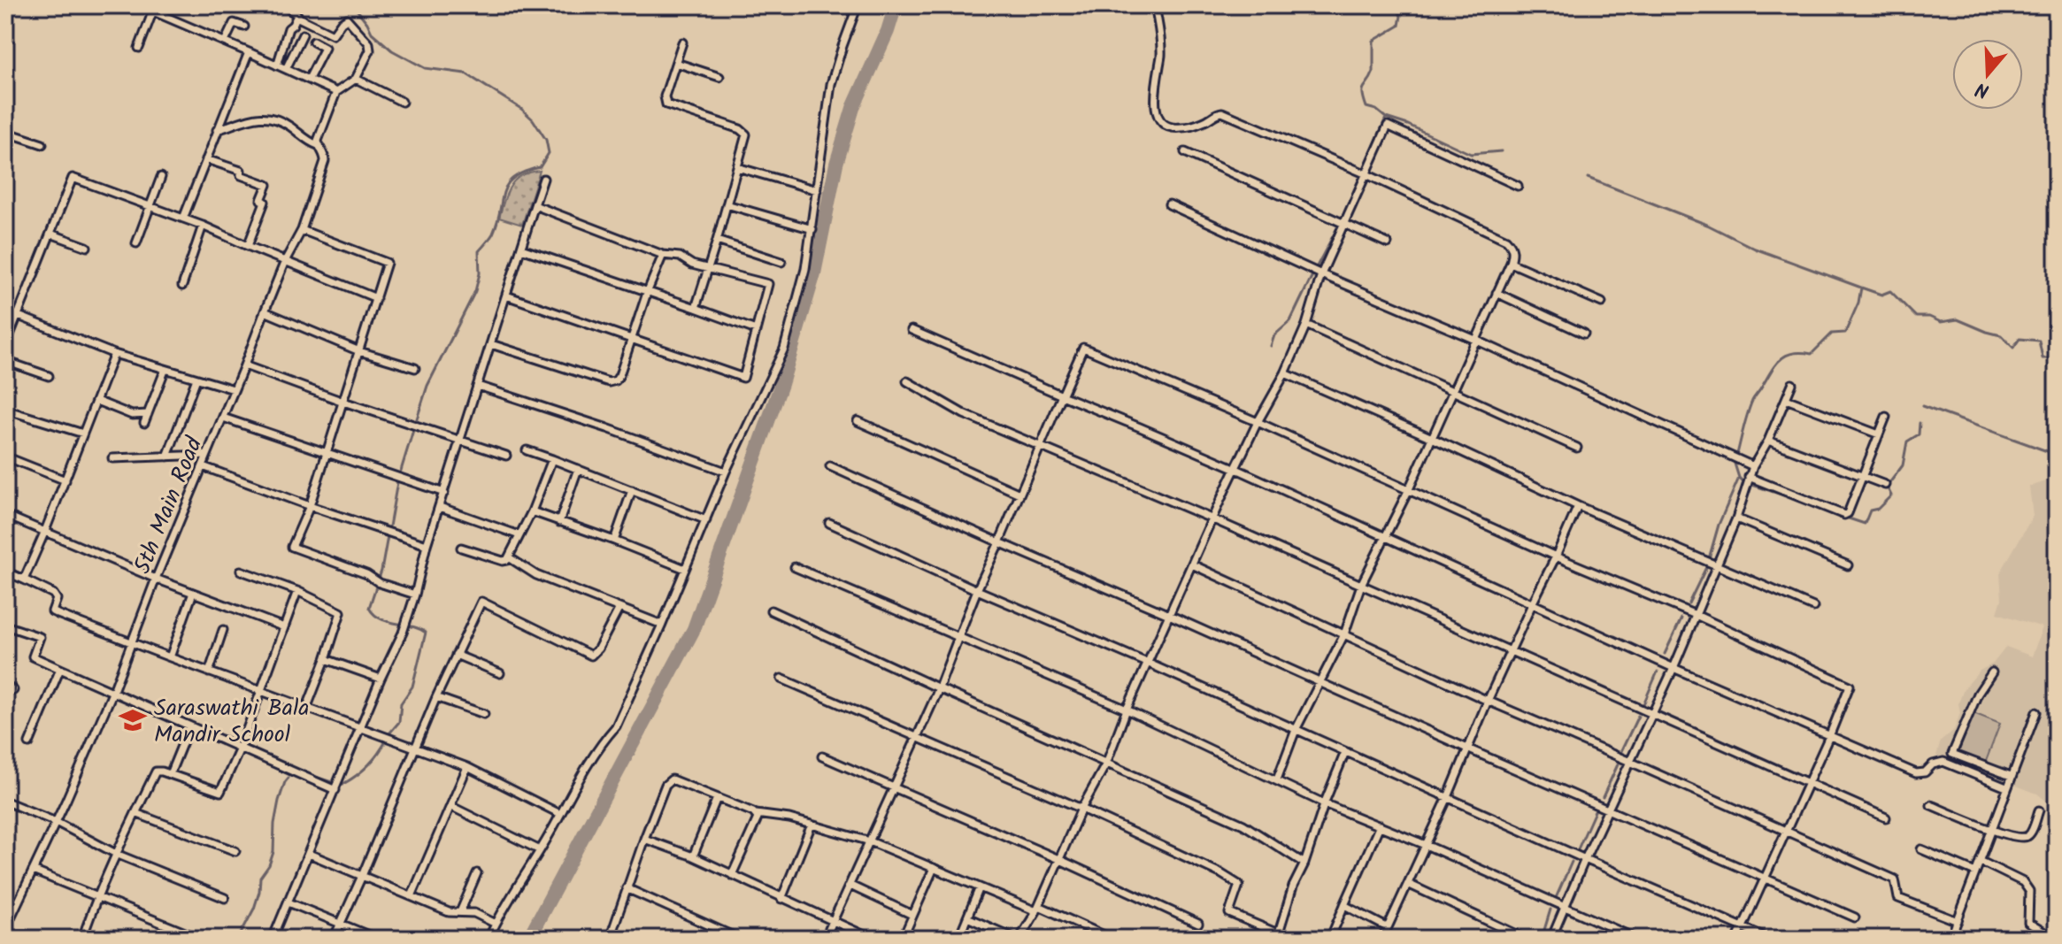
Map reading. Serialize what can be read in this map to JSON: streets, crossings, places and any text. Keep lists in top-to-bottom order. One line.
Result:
{"streets":{"street":["5th Main Road"]},"places":{"school or university":["Saraswathi Bala Mandir School"]},"north":"bottom"}
